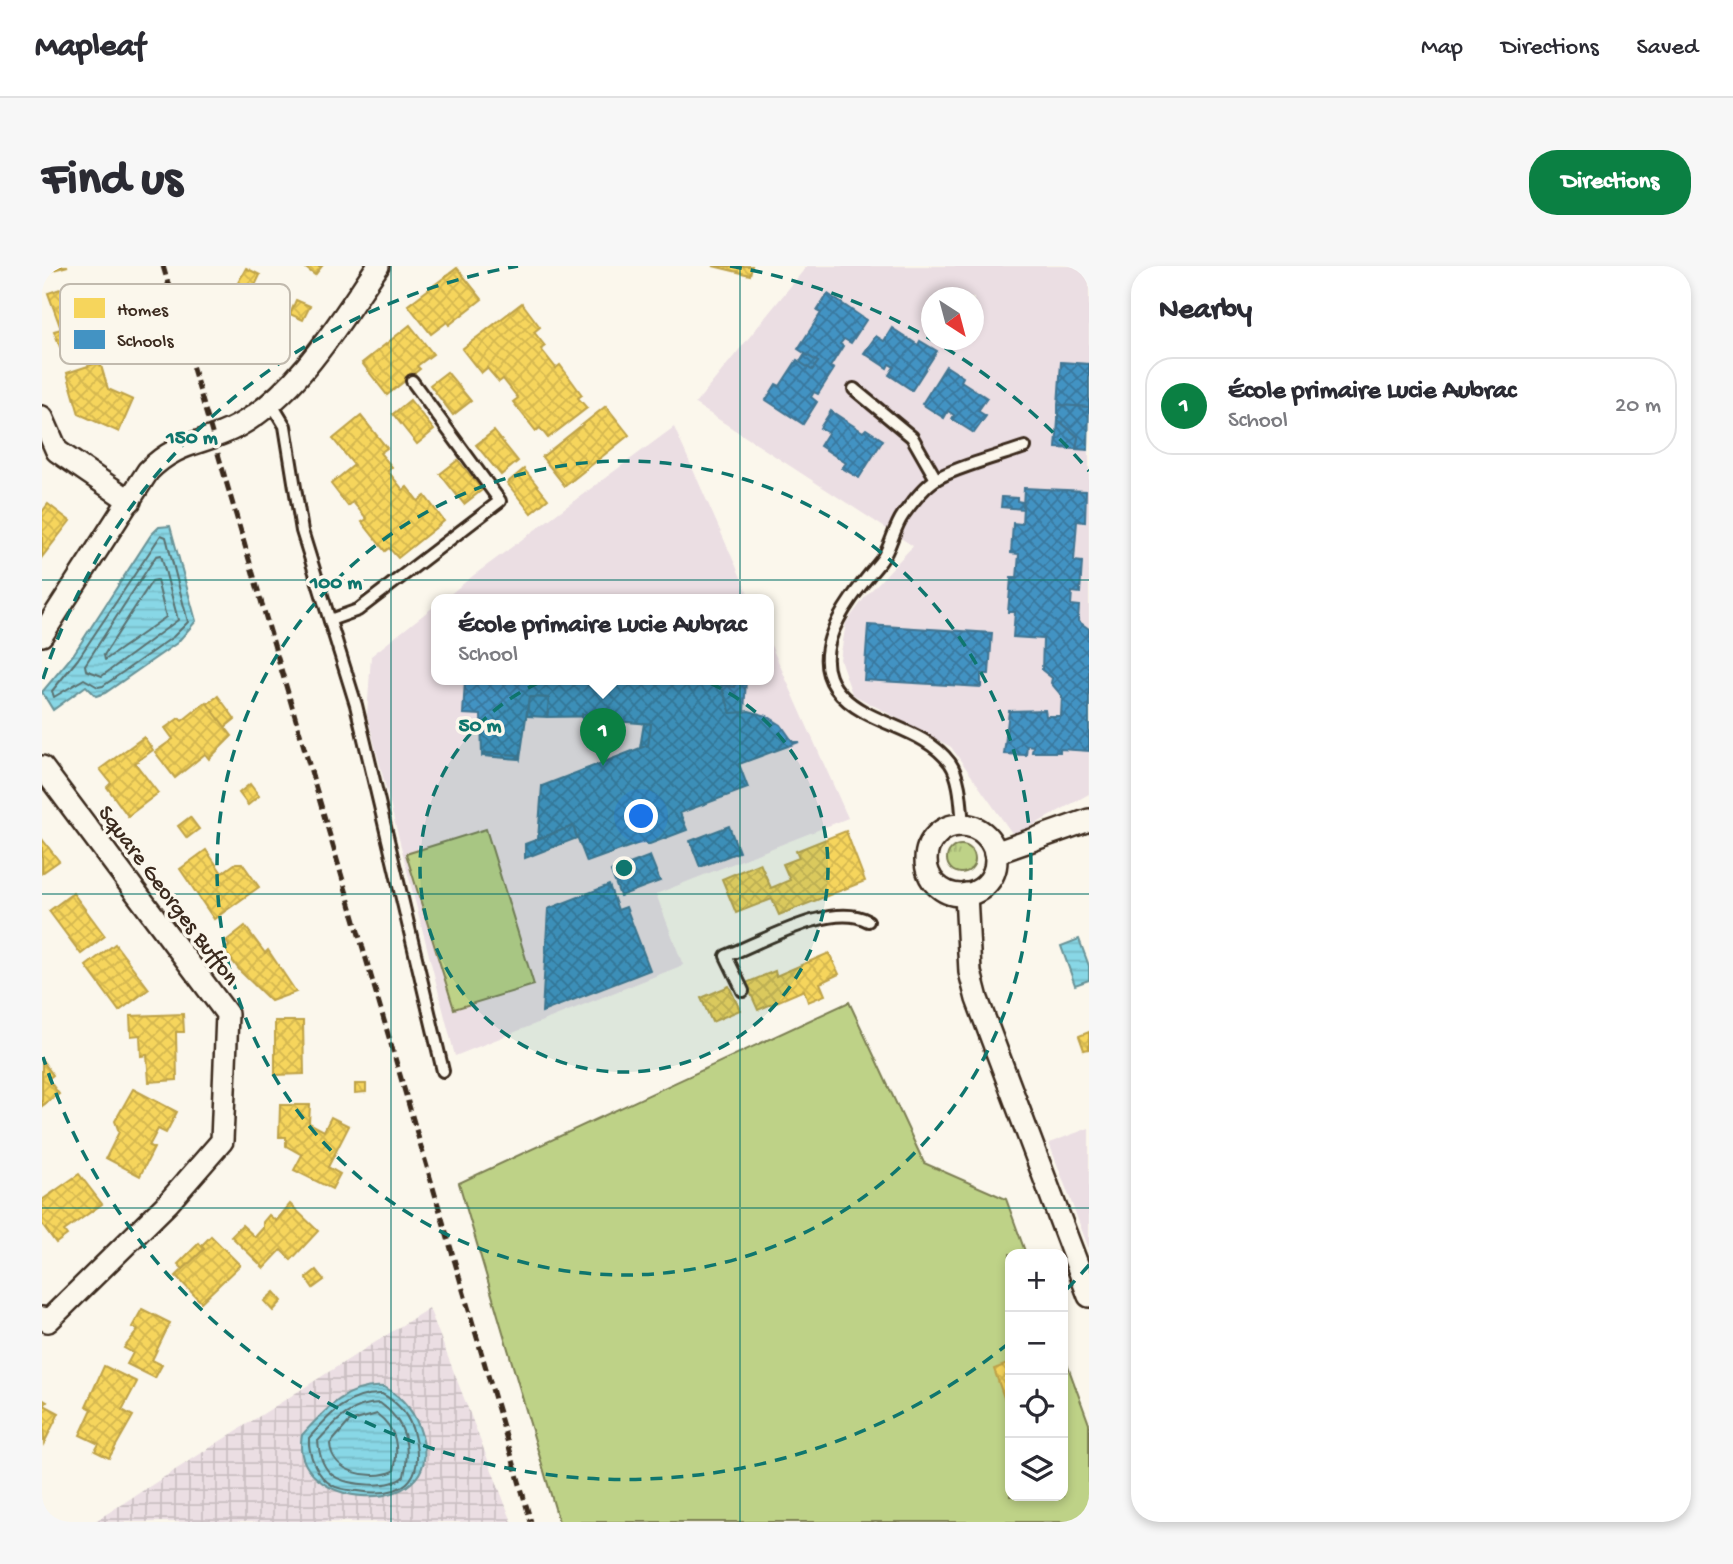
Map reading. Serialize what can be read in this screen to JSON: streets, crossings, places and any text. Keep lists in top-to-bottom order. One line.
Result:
{"streets":{"street":["Square Georges Buffon"]},"legend":["Homes","Schools"],"north":"bottom right","page":{"header":"Mapleaf","nav":["Map","Directions","Saved"],"buttons":"Directions","title":"Find us","heading":"Nearby","list":[{"mark":"1","name":"École primaire Lucie Aubrac","note":"School","value":"20 m"}],"popup":["École primaire Lucie Aubrac","School"],"pins":"1","map_buttons":["+","−"]},"rings":["150 m","100 m","50 m"]}
